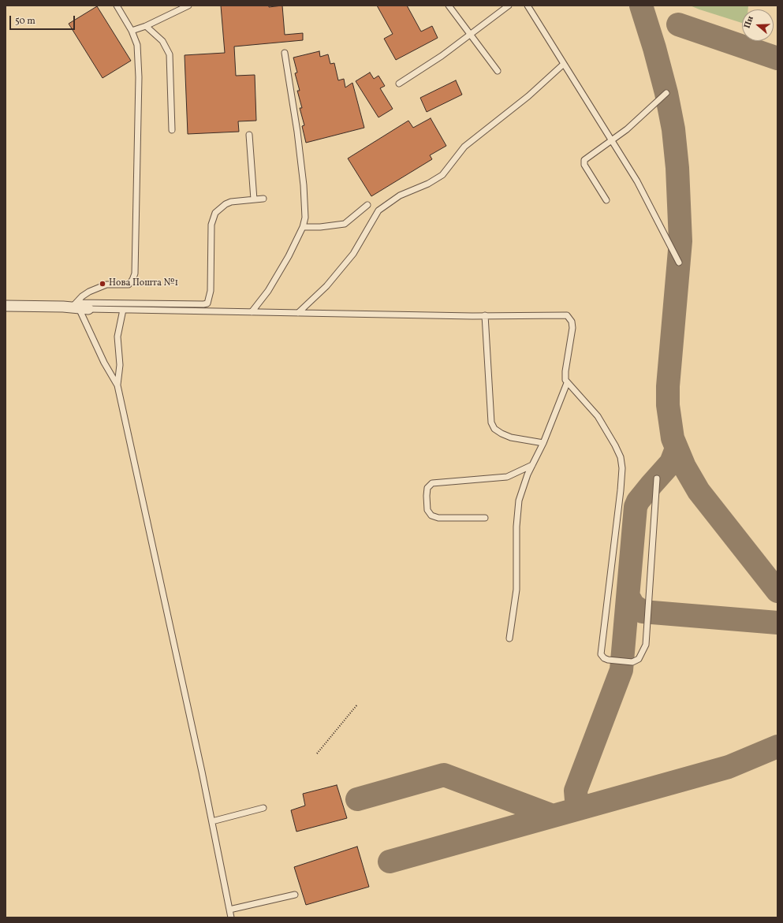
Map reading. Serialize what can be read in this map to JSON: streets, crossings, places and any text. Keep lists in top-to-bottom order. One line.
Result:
{"places":["Нова Пошта №1"],"scale_bar":"50 m","north":"left"}
